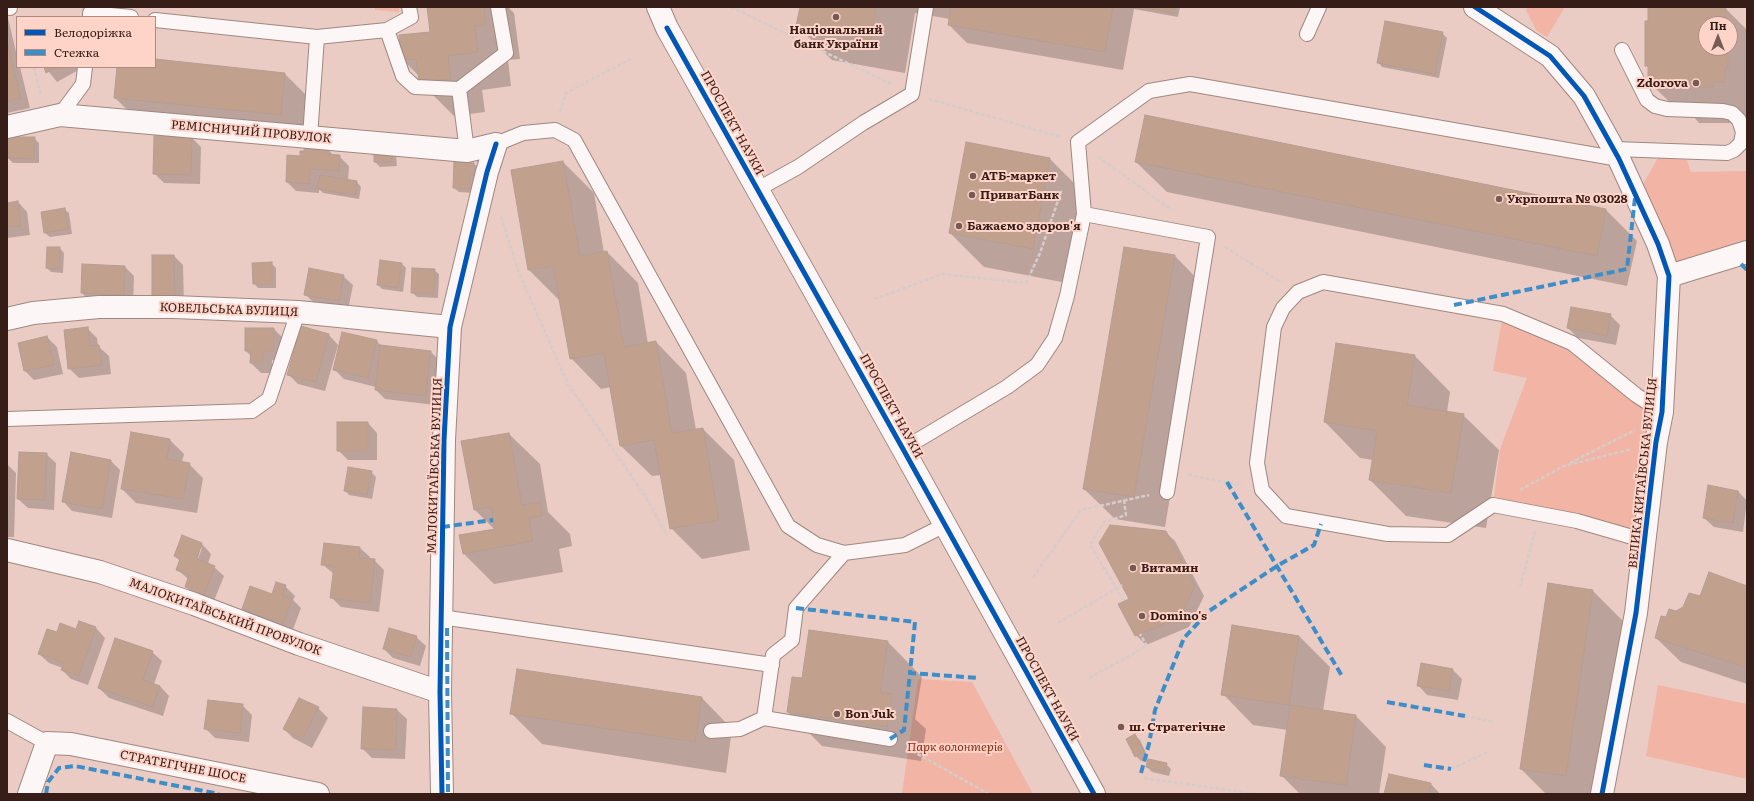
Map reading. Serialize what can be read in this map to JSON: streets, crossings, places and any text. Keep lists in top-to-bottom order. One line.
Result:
{"streets":{"street":["ПРОСПЕКТ НАУКИ","РЕМІСНИЧИЙ ПРОВУЛОК","КОВЕЛЬСЬКА ВУЛИЦЯ","МАЛОКИТАЇВСЬКА ВУЛИЦЯ","ВЕЛИКА КИТАЇВСЬКА ВУЛИЦЯ","МАЛОКИТАЇВСЬКИЙ ПРОВУЛОК","СТРАТЕГІЧНЕ ШОСЕ"]},"crossings":[["РЕМІСНИЧИЙ ПРОВУЛОК","МАЛОКИТАЇВСЬКА ВУЛИЦЯ"],["КОВЕЛЬСЬКА ВУЛИЦЯ","МАЛОКИТАЇВСЬКА ВУЛИЦЯ"],["МАЛОКИТАЇВСЬКА ВУЛИЦЯ","МАЛОКИТАЇВСЬКИЙ ПРОВУЛОК"]],"parks":["Парк волонтерів"],"places":["Національний банк України","Zdorova","АТБ-маркет","ПриватБанк","Укрпошта № 03028","Бажаємо здоров'я","Витамин","Domino's","Bon Juk","ш. Стратегічне"],"legend":["Велодоріжка","Стежка"],"north":"top"}
